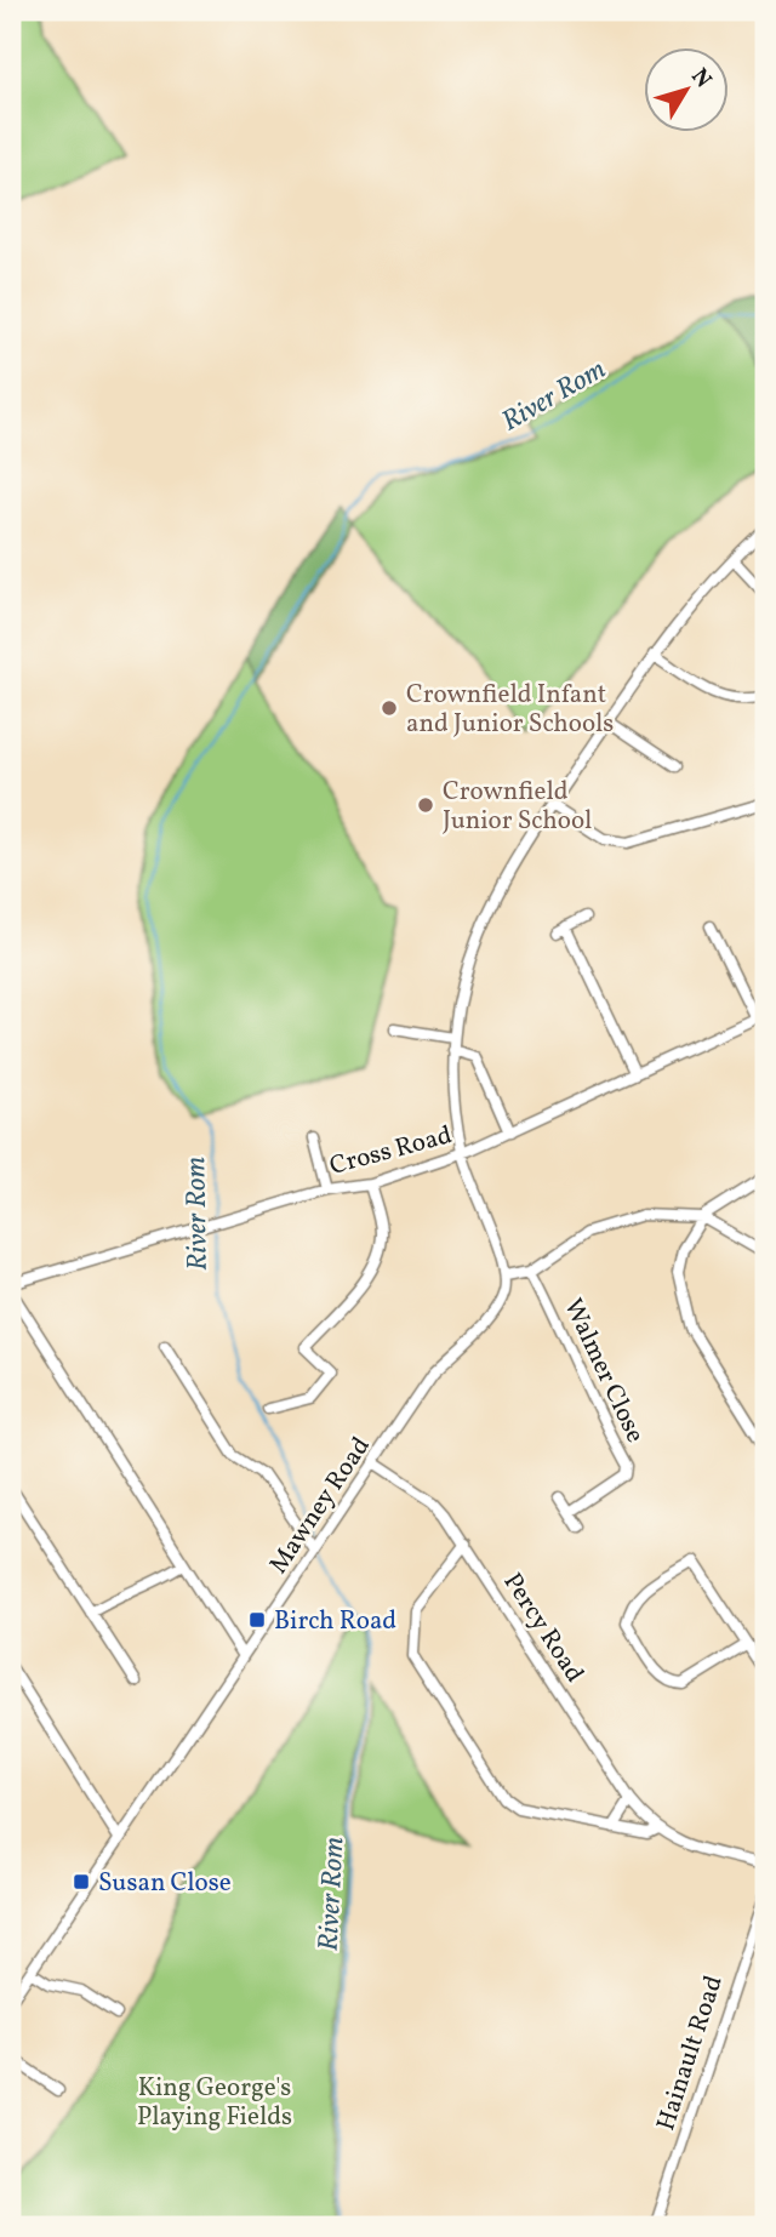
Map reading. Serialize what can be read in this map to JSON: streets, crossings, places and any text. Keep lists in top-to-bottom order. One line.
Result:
{"streets":{"street":["Cross Road","Walmer Close","Mawney Road","Percy Road","Hainault Road"]},"crossings":[["Mawney Road","Percy Road"]],"water":["River Rom"],"parks":["King George's Playing Fields"],"places":{"other":["Crownfield Infant and Junior Schools","Crownfield Junior School"],"transit":["Birch Road","Susan Close"]},"north":"top right"}
